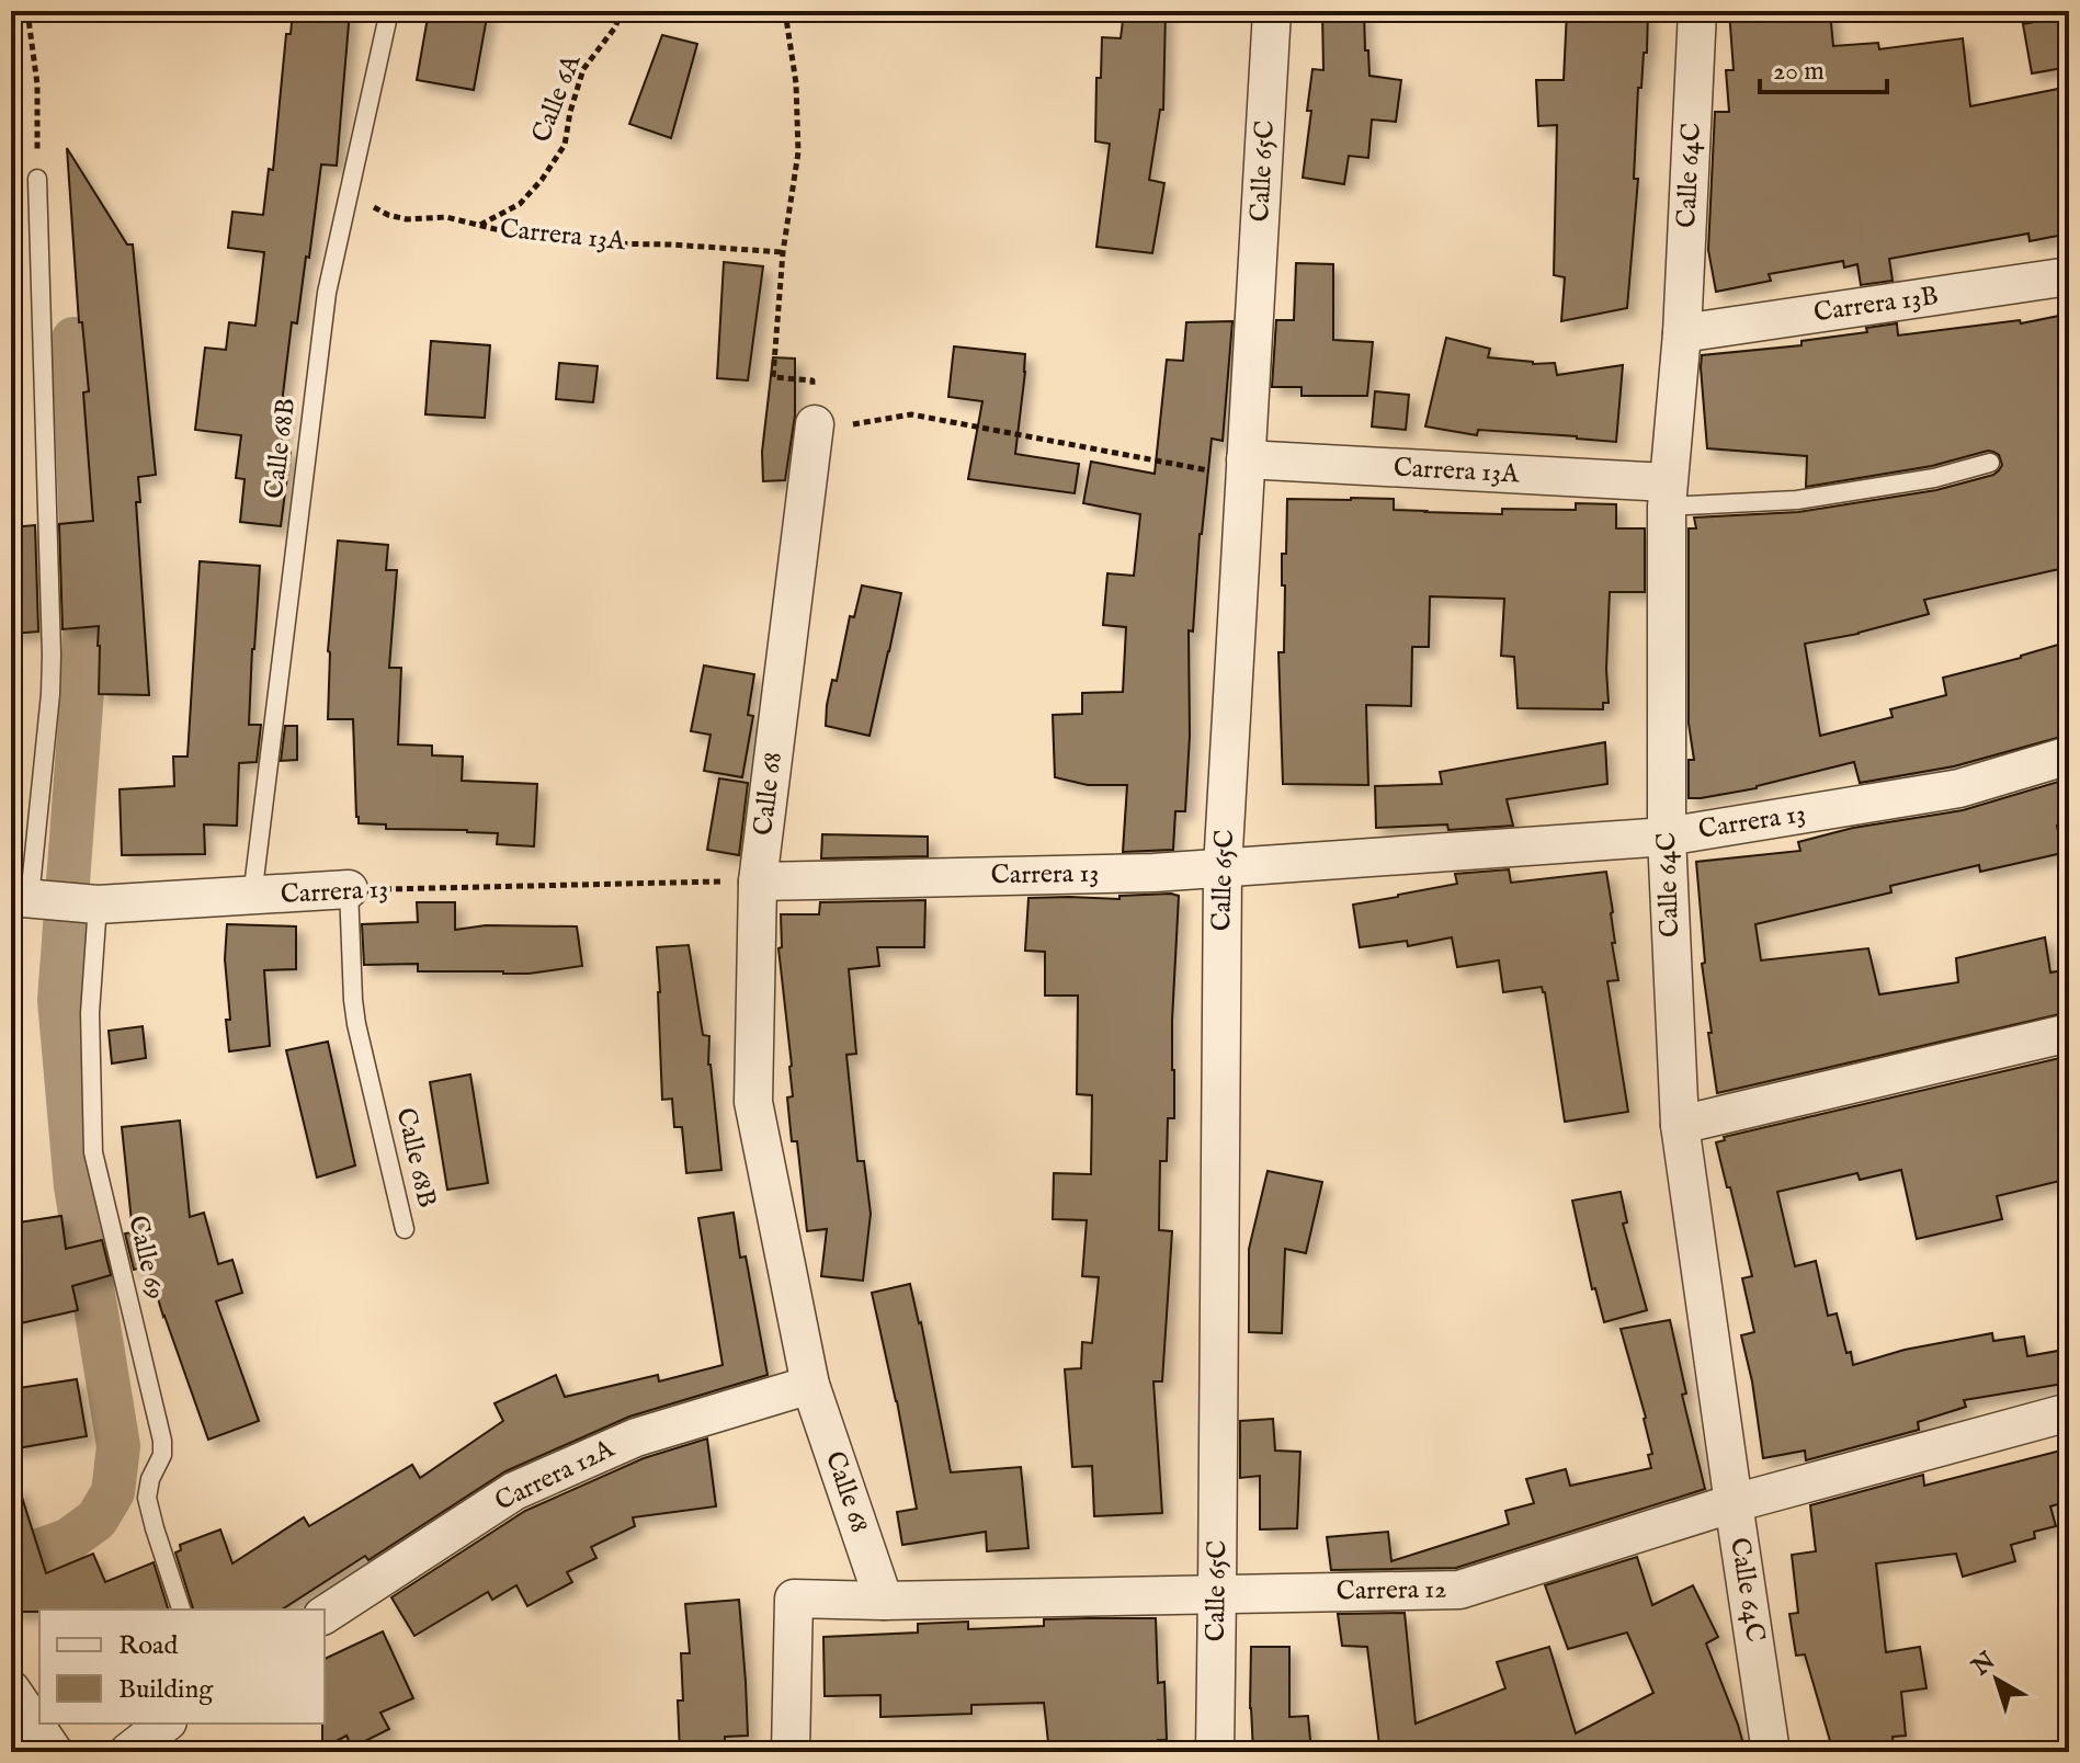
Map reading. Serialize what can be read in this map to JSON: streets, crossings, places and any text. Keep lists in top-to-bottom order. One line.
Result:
{"streets":{"street":["Calle 65C","Calle 64C","Carrera 13A","Carrera 13B","Calle 68","Carrera 13","Carrera 12A","Carrera 12"],"lane":["Calle 68B","Calle 69"],"path":["Calle 6A"]},"crossings":[["Calle 6A","Carrera 13A"],["Calle 65C","Carrera 13A"],["Calle 65C","Carrera 13"],["Calle 65C","Carrera 12"],["Calle 64C","Carrera 13A"],["Calle 64C","Carrera 13B"],["Calle 64C","Carrera 13"],["Calle 64C","Carrera 12"],["Carrera 13A","Calle 68B"],["Calle 68B","Carrera 13"],["Calle 68","Carrera 13"],["Calle 68","Carrera 12A"],["Calle 68","Carrera 12"],["Carrera 13","Calle 69"]],"legend":["Road","Building"],"scale_bar":"20 m","north":"top left"}
